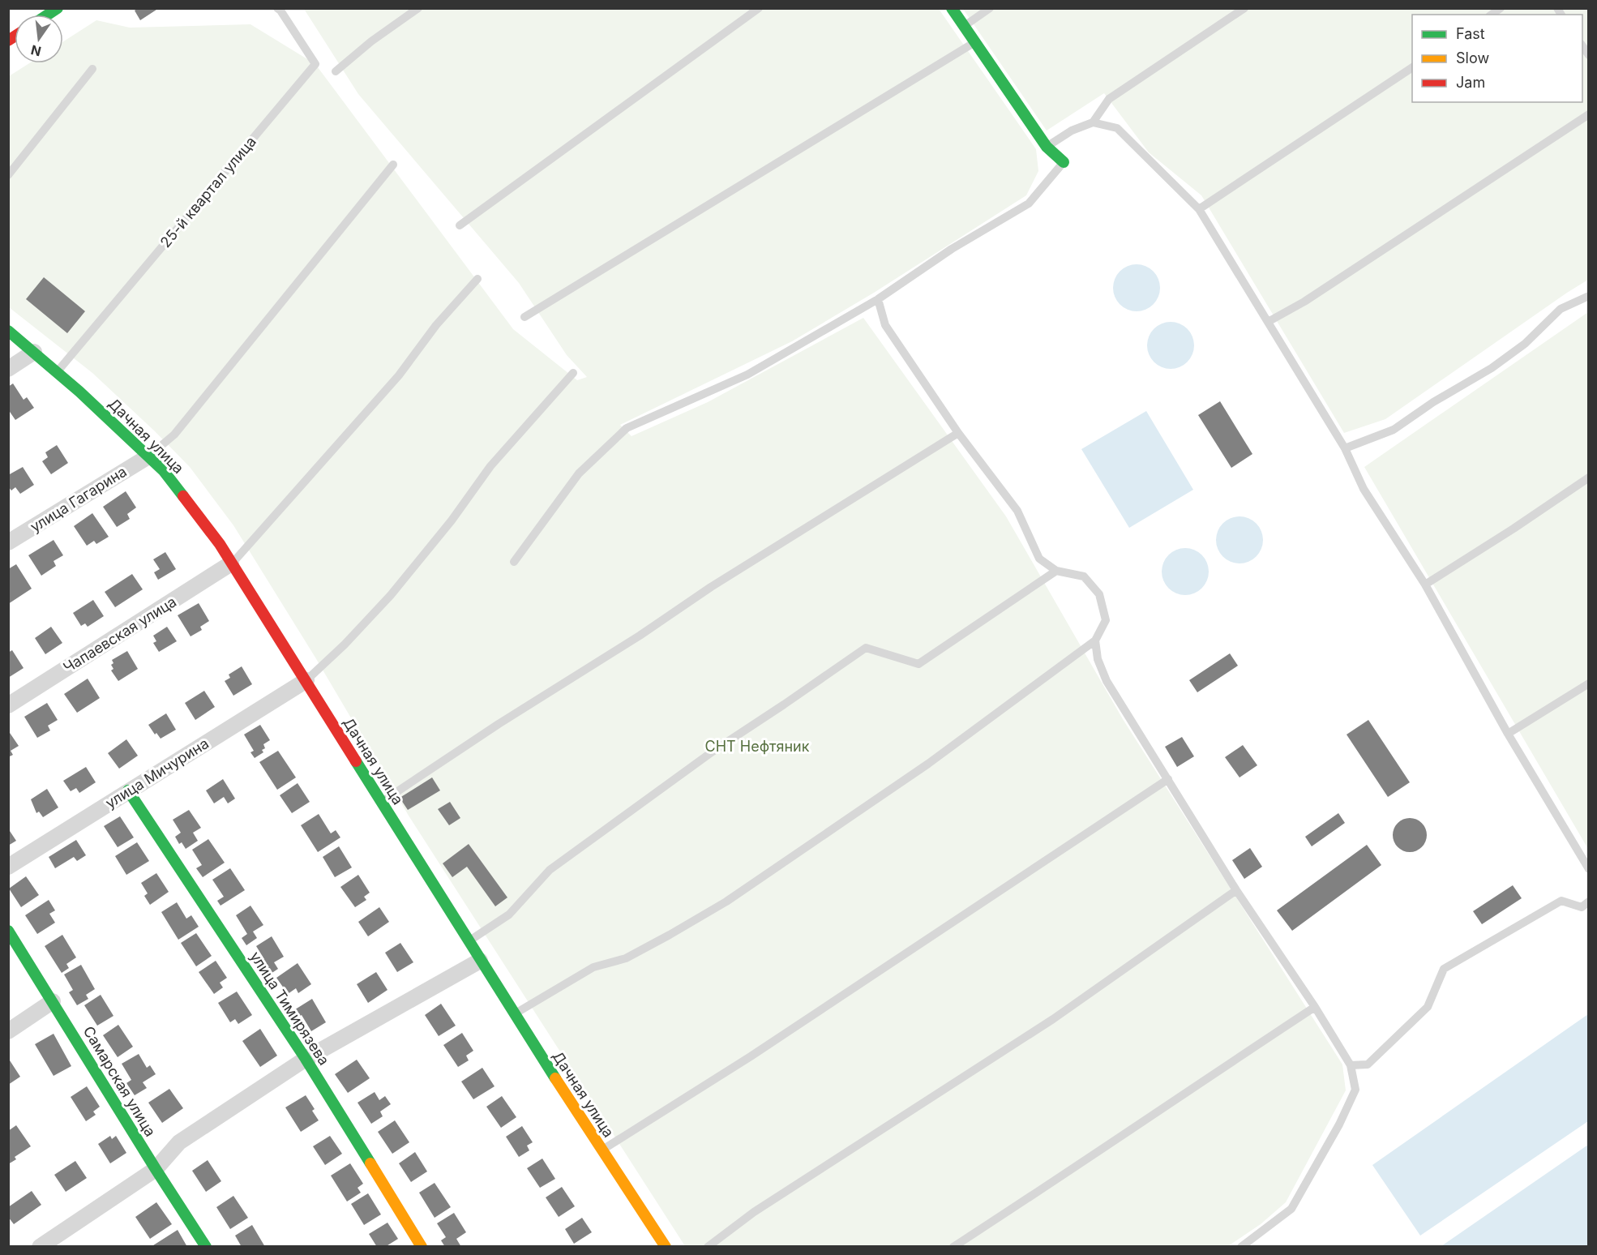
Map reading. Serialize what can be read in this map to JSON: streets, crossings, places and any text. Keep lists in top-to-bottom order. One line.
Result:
{"streets":{"street":["Дачная улица","улица Гагарина","Чапаевская улица","улица Мичурина","улица Тимирязева","Самарская улица"],"lane":["25-й квартал улица"]},"crossings":[["25-й квартал улица","Дачная улица"],["Дачная улица","улица Гагарина"],["Дачная улица","Чапаевская улица"],["Дачная улица","улица Мичурина"],["улица Мичурина","улица Тимирязева"]],"parks":["СНТ Нефтяник"],"legend":["Fast","Slow","Jam"],"north":"bottom"}
